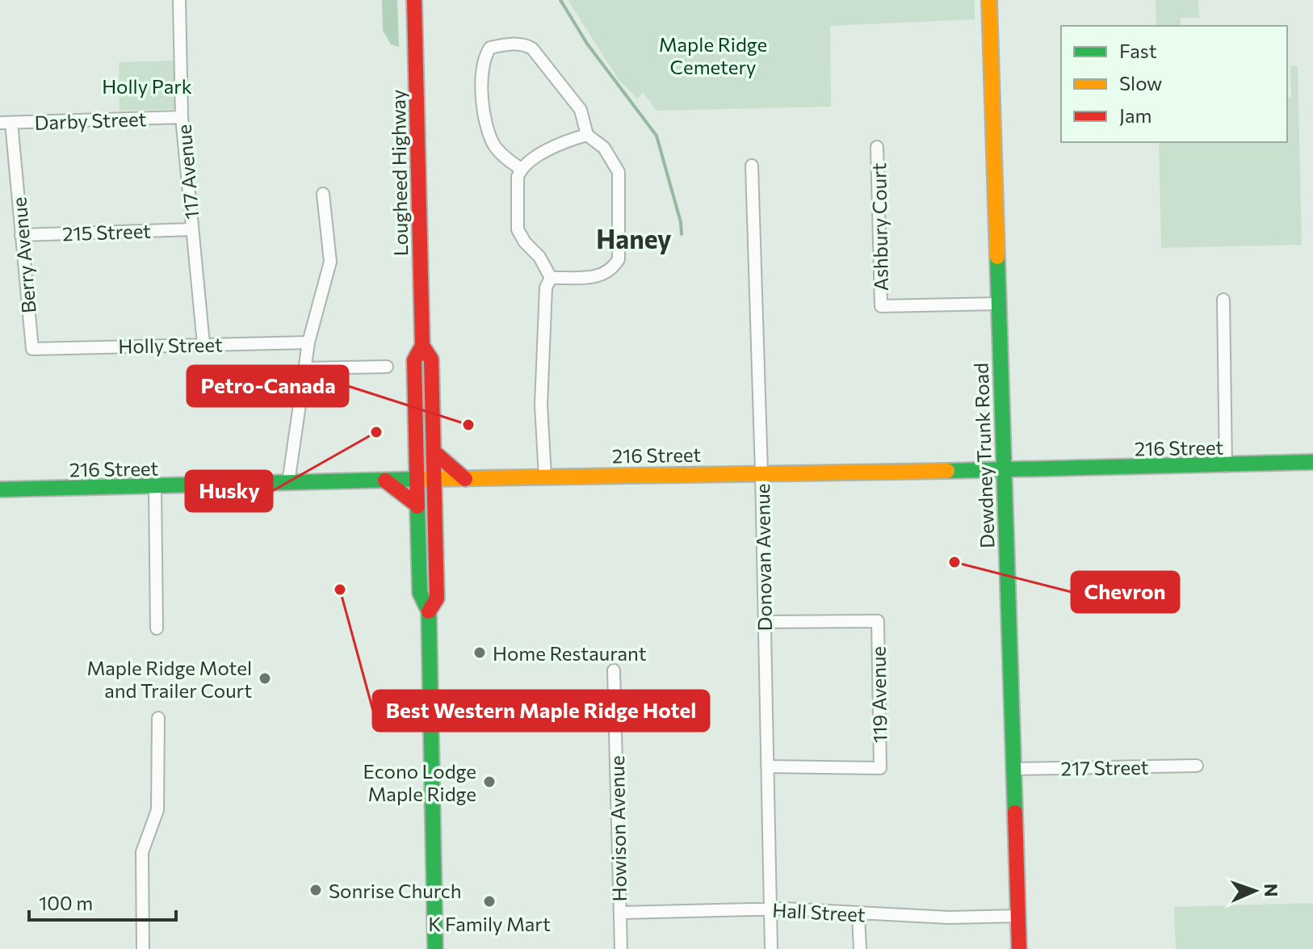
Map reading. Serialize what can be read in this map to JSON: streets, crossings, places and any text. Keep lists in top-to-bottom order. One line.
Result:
{"streets":{"main road":["Lougheed Highway","216 Street","Dewdney Trunk Road"],"street":["Darby Street","117 Avenue","Ashbury Court","215 Street","Berry Avenue","Holly Street","Donovan Avenue","119 Avenue","217 Street","Howison Avenue","Hall Street"]},"crossings":[["Darby Street","117 Avenue"],["Darby Street","Berry Avenue"],["117 Avenue","215 Street"],["117 Avenue","Holly Street"],["Lougheed Highway","216 Street"],["Ashbury Court","Dewdney Trunk Road"],["215 Street","Berry Avenue"],["Berry Avenue","Holly Street"],["216 Street","Dewdney Trunk Road"],["216 Street","Donovan Avenue"],["Dewdney Trunk Road","217 Street"],["Dewdney Trunk Road","Hall Street"],["Donovan Avenue","119 Avenue"],["Donovan Avenue","Hall Street"],["Howison Avenue","Hall Street"]],"districts":["Haney"],"parks":["Maple Ridge Cemetery","Holly Park"],"places":["Petro-Canada","Husky","Chevron","Best Western Maple Ridge Hotel","Home Restaurant","Maple Ridge Motel and Trailer Court","Econo Lodge Maple Ridge","Sonrise Church","K Family Mart"],"legend":["Fast","Slow","Jam"],"scale_bar":"100 m","north":"right"}
